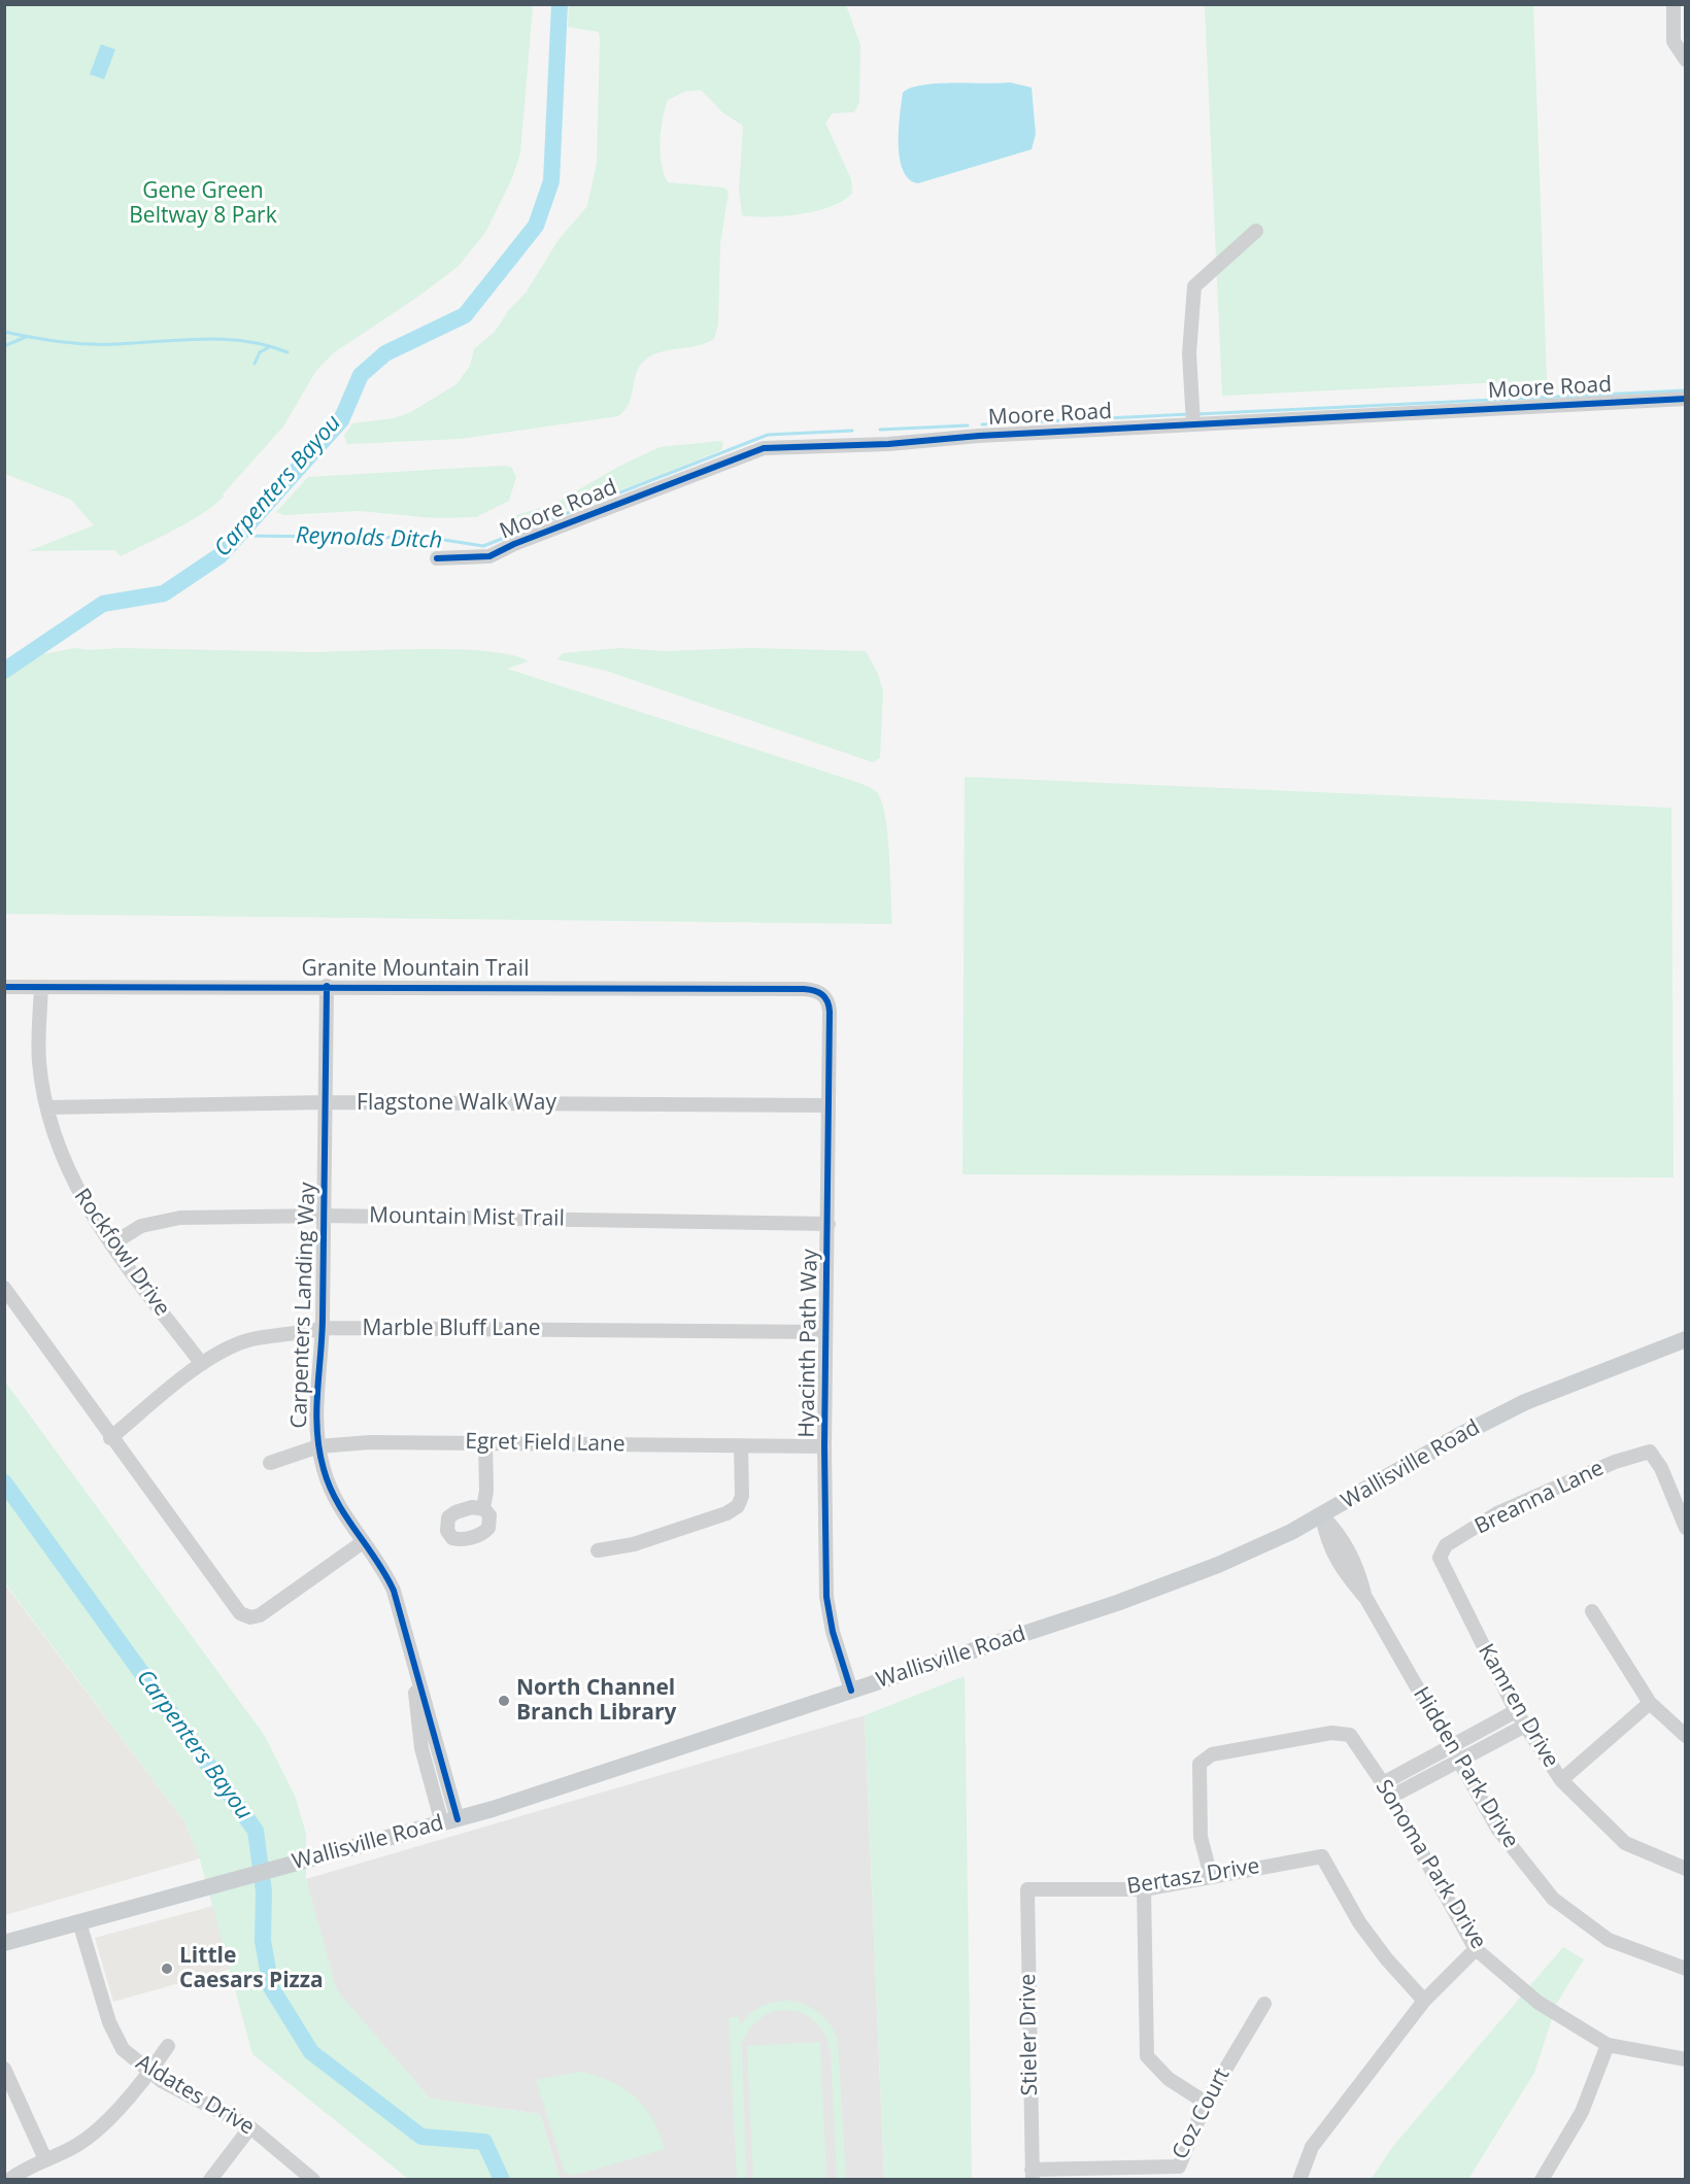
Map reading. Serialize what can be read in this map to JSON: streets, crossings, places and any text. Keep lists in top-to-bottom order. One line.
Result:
{"streets":{"main road":["Wallisville Road"],"street":["Moore Road","Granite Mountain Trail","Flagstone Walk Way","Mountain Mist Trail","Rockfowl Drive","Carpenters Landing Way","Marble Bluff Lane","Hyacinth Path Way","Egret Field Lane","Breanna Lane","Kamren Drive","Hidden Park Drive","Sonoma Park Drive","Bertasz Drive","Stieler Drive","Aldates Drive","Coz Court"]},"crossings":[["Granite Mountain Trail","Rockfowl Drive"],["Granite Mountain Trail","Carpenters Landing Way"],["Granite Mountain Trail","Hyacinth Path Way"],["Flagstone Walk Way","Rockfowl Drive"],["Flagstone Walk Way","Carpenters Landing Way"],["Flagstone Walk Way","Hyacinth Path Way"],["Mountain Mist Trail","Rockfowl Drive"],["Mountain Mist Trail","Carpenters Landing Way"],["Mountain Mist Trail","Hyacinth Path Way"],["Rockfowl Drive","Marble Bluff Lane"],["Carpenters Landing Way","Marble Bluff Lane"],["Carpenters Landing Way","Egret Field Lane"],["Carpenters Landing Way","Wallisville Road"],["Marble Bluff Lane","Hyacinth Path Way"],["Hyacinth Path Way","Egret Field Lane"],["Hyacinth Path Way","Wallisville Road"],["Wallisville Road","Hidden Park Drive"],["Wallisville Road","Aldates Drive"],["Breanna Lane","Kamren Drive"],["Sonoma Park Drive","Bertasz Drive"],["Bertasz Drive","Stieler Drive"],["Stieler Drive","Coz Court"]],"water":["Carpenters Bayou","Reynolds Ditch"],"parks":["Gene Green Beltway 8 Park"],"places":["North Channel Branch Library","Little Caesars Pizza"]}
